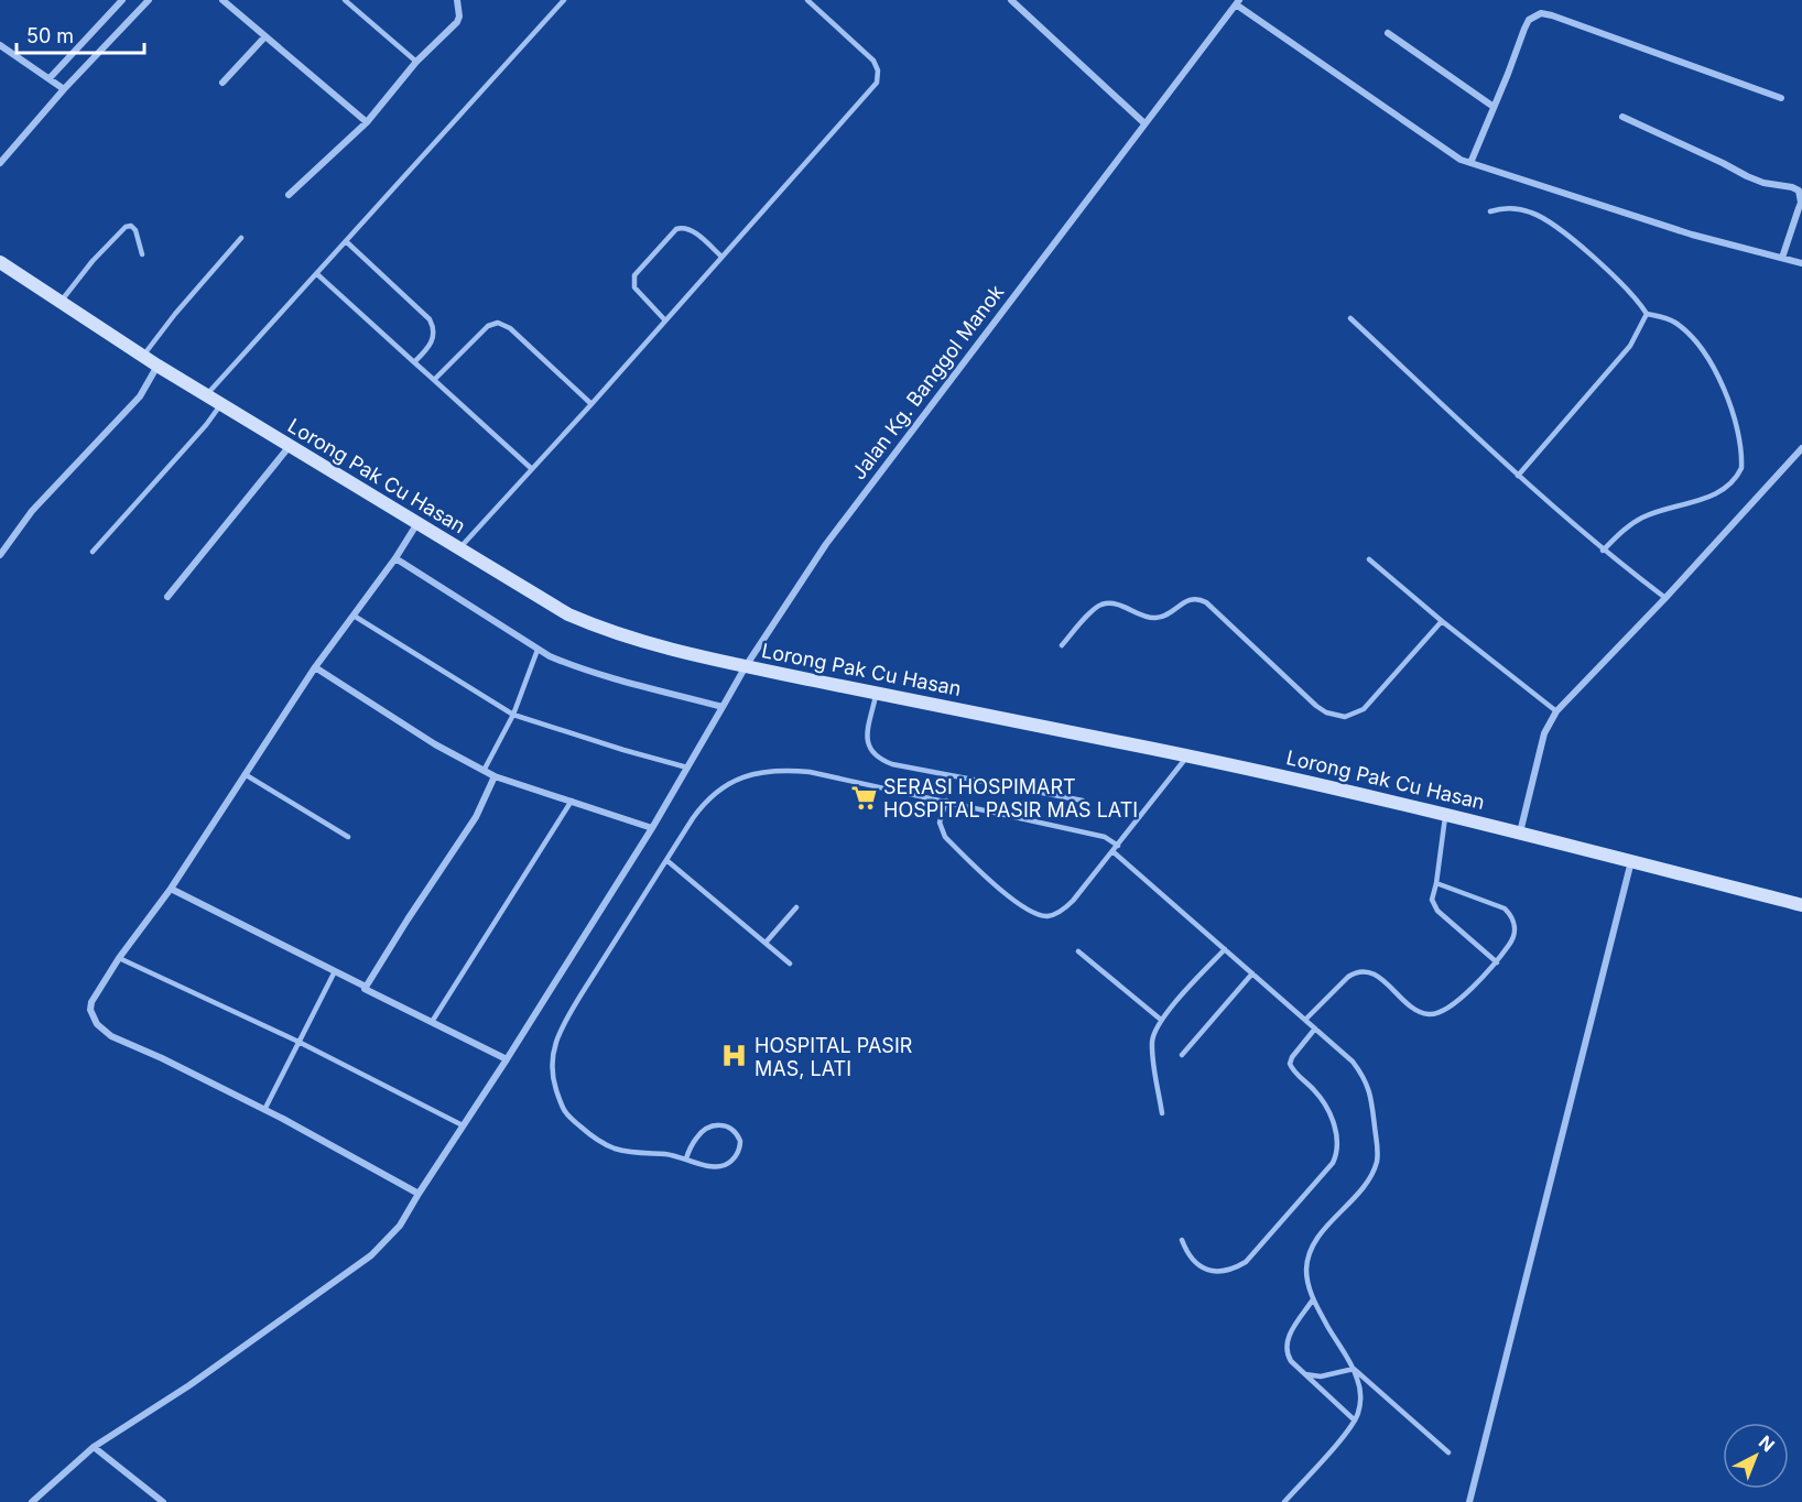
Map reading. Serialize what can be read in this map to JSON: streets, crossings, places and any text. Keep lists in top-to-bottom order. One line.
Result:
{"streets":{"street":["Jalan Kg. Banggol Manok","Lorong Pak Cu Hasan"]},"crossings":[["Jalan Kg. Banggol Manok","Lorong Pak Cu Hasan"]],"places":{"supermarket":["SERASI HOSPIMART HOSPITAL PASIR MAS LATI"],"hospital":["HOSPITAL PASIR MAS, LATI"]},"scale_bar":"50 m","north":"top right"}
